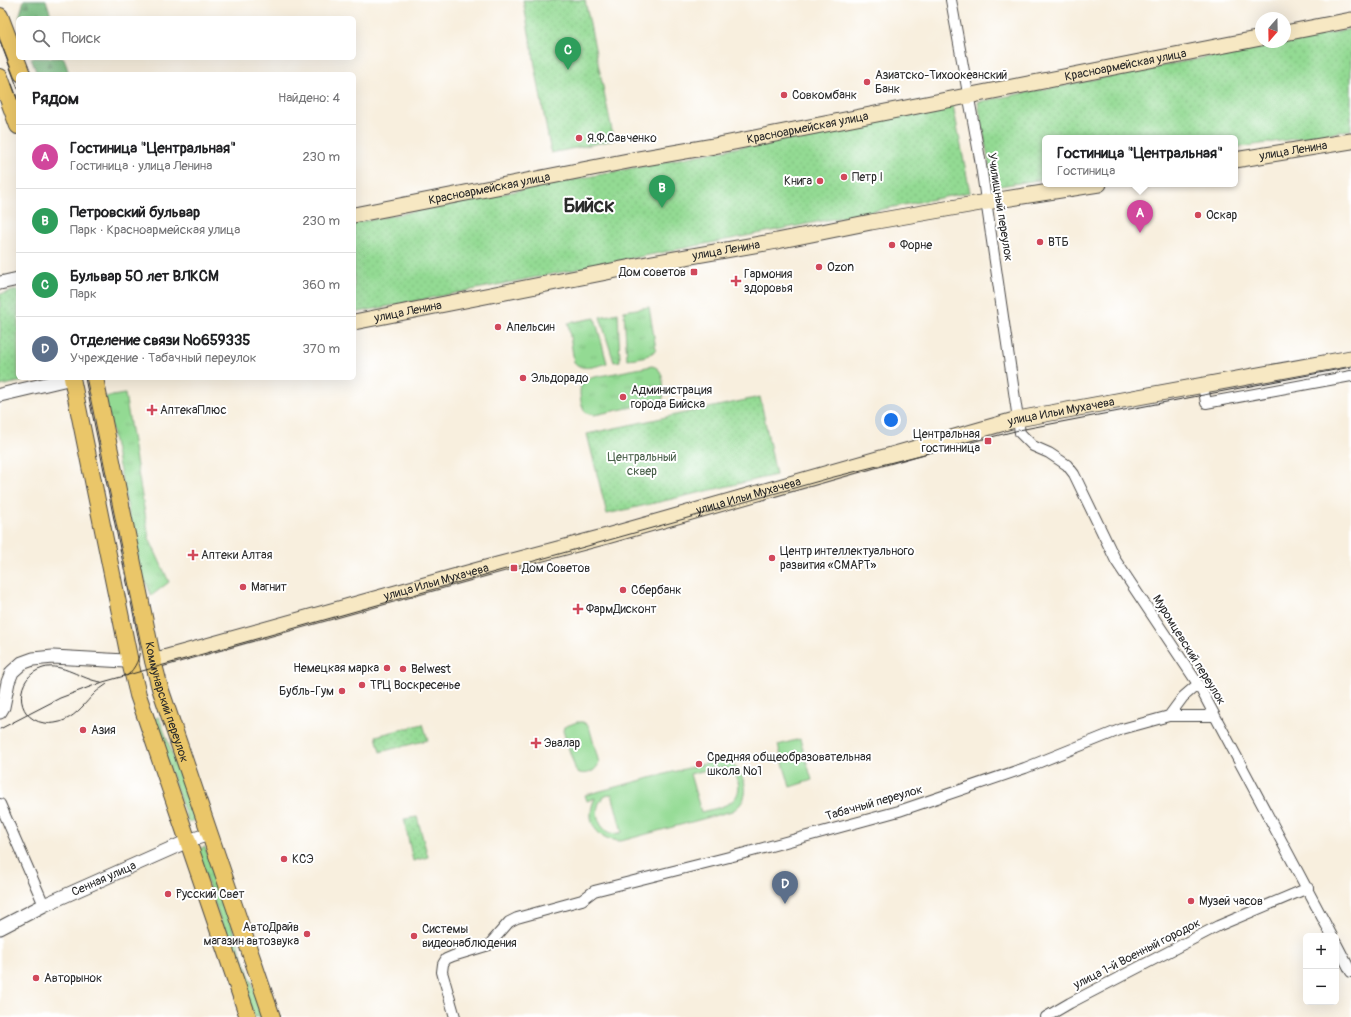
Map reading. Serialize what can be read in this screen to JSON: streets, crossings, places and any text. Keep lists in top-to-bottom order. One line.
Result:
{"streets":{"main road":["Красноармейская улица","улица Ленина","улица Ильи Мухачева","Коммунарский переулок"],"street":["Училищный переулок","Муромцевский переулок","Табачный переулок","Сенная улица","улица 1-й Военный городок"]},"crossings":[["Красноармейская улица","Училищный переулок"],["улица Ленина","Училищный переулок"],["Училищный переулок","улица Ильи Мухачева"],["Училищный переулок","Муромцевский переулок"],["улица Ильи Мухачева","Муромцевский переулок"],["улица Ильи Мухачева","Коммунарский переулок"],["Муромцевский переулок","Табачный переулок"],["Муромцевский переулок","улица 1-й Военный городок"],["Коммунарский переулок","Сенная улица"]],"districts":["Бийск"],"parks":["Центральный сквер"],"places":{"other":["Азиатско-Тихоокеанский Банк","Совкомбанк","Я.Ф.Савченко","Петр I","Книга","Оскар","ВТБ","Форне","Ozon","Апельсин","Эльдорадо","Администрация города Бийска","Центр интеллектуального развития «СМАРТ»","Магнит","Сбербанк","Немецкая марка","Belwest","ТРЦ Воскресенье","Бубль-Гум","Азия","Средняя общеобразовательная школа №1","КСЭ","Русский Свет","Музей часов","АвтоДрайв магазин автозвука","Системы видеонаблюдения","Авторынок"],"transit":["Дом советов","Центральная гостинница","Дом Советов"],"health":["Гармония здоровья","АптекаПлюс","Аптеки Алтая","ФармДисконт","Эвалар"]},"north":"bottom","page":{"search":"Поиск","pins":["C","B","A","D"],"heading":["Рядом","Найдено: 4"],"list":[{"mark":"A","name":"Гостиница \"Центральная\"","note":"Гостиница · улица Ленина","value":"230 m"},{"mark":"B","name":"Петровский бульвар","note":"Парк · Красноармейская улица","value":"230 m"},{"mark":"C","name":"Бульвар 50 лет ВЛКСМ","note":"Парк","value":"360 m"},{"mark":"D","name":"Отделение связи №659335","note":"Учреждение · Табачный переулок","value":"370 m"}],"popup":["Гостиница \"Центральная\"","Гостиница"],"map_buttons":["+","−"]}}
